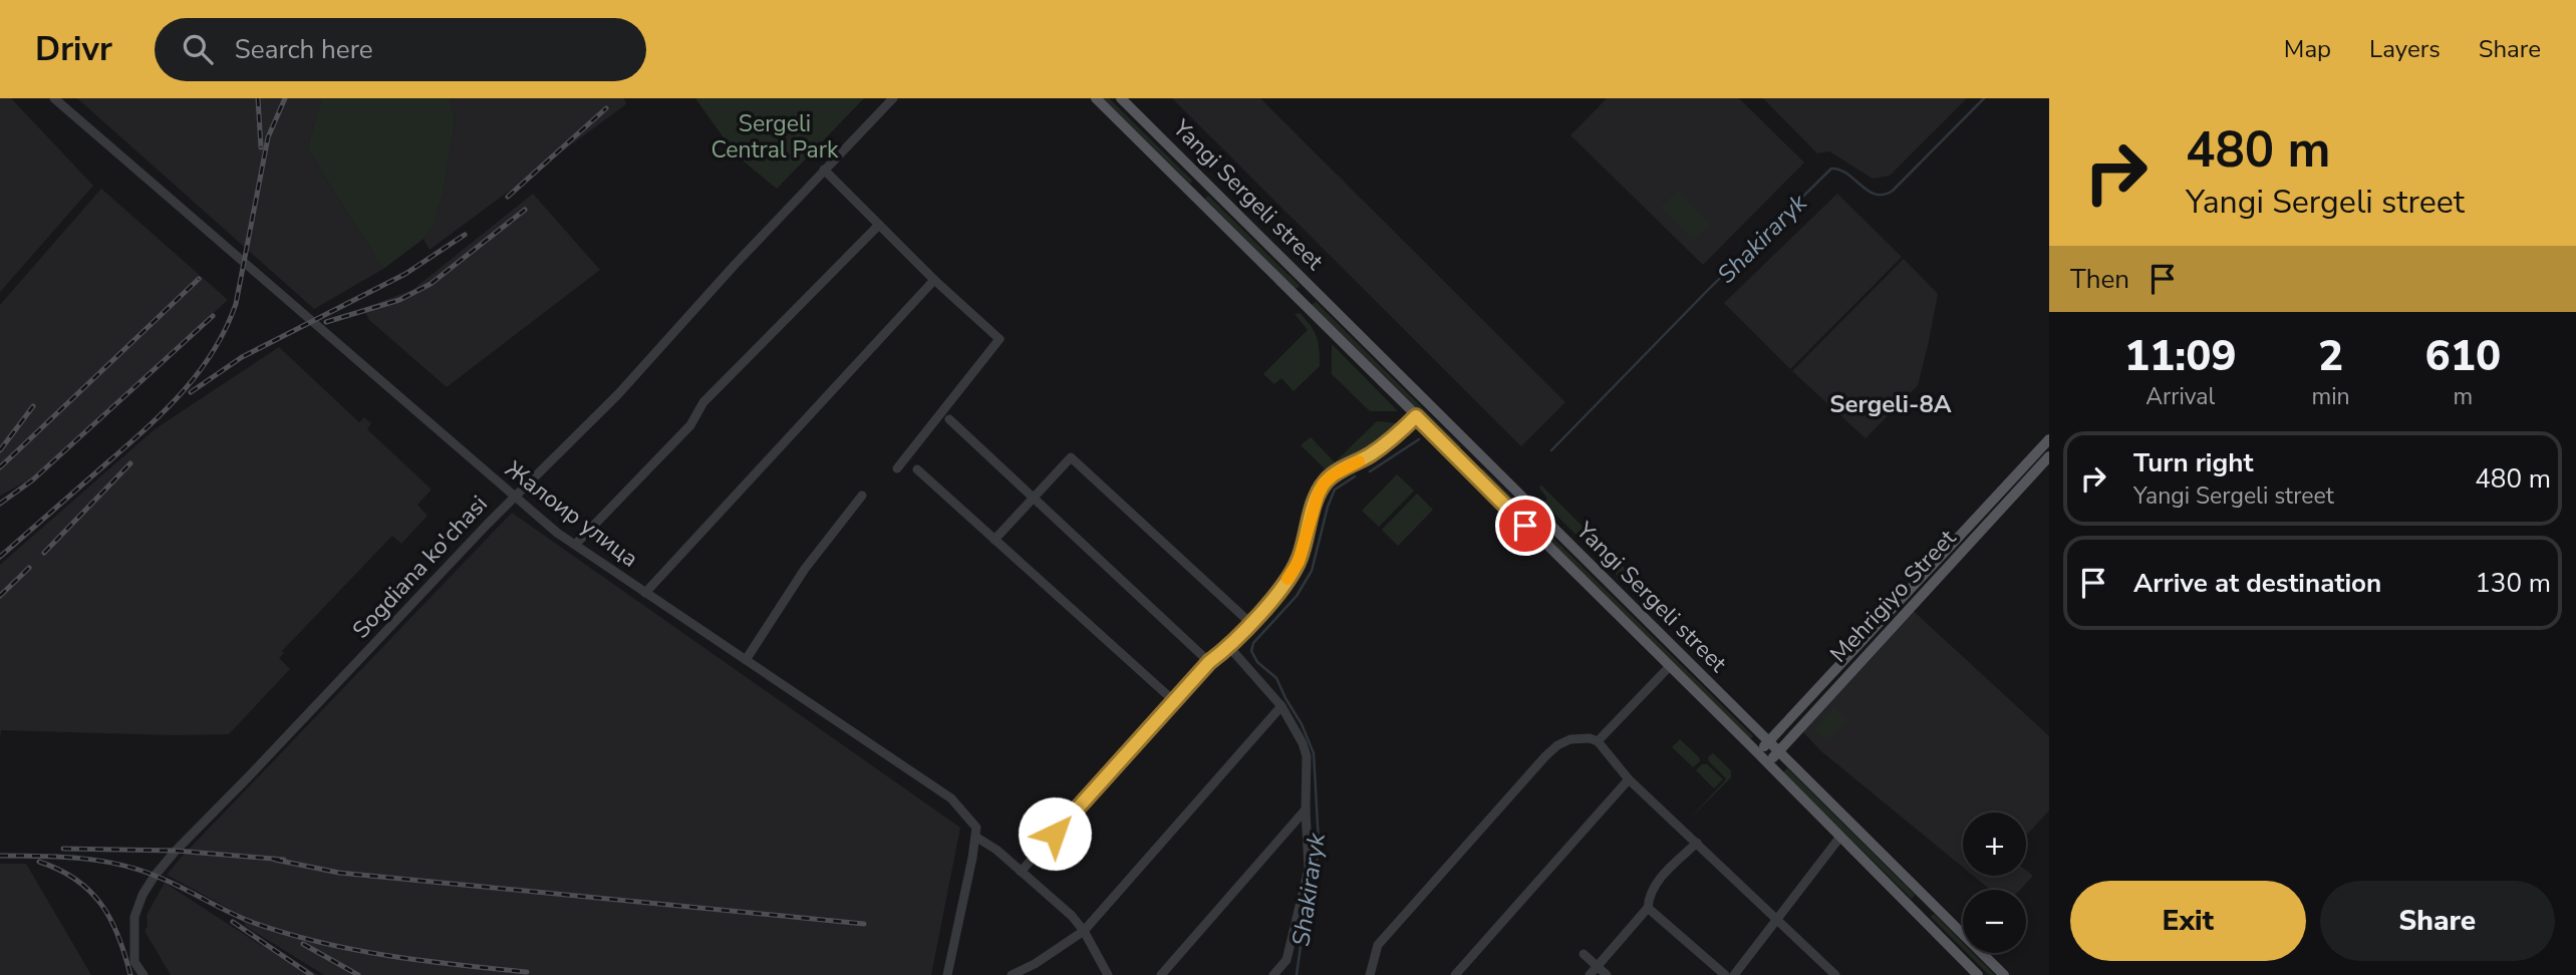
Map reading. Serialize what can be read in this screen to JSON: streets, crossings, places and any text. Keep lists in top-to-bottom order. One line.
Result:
{"streets":{"main road":["Yangi Sergeli street","Mehrigiyo Street"],"street":["Жалоир улица","Sogdiana ko'chasi"]},"crossings":[["Yangi Sergeli street","Mehrigiyo Street"],["Жалоир улица","Sogdiana ko'chasi"]],"districts":["Sergeli-8A"],"water":["Shakiraryk"],"parks":["Sergeli Central Park"],"page":{"header":"Drivr","search":"Search here","nav":["Map","Layers","Share"],"turn":["480 m","Yangi Sergeli street"],"then":"Then","eta":["11:09","Arrival","2","min","610","m"],"list":[{"name":"Turn right","note":"Yangi Sergeli street","value":"480 m"},{"name":"Arrive at destination","value":"130 m"}],"map_buttons":["+","−"],"buttons":["Exit","Share"]}}
